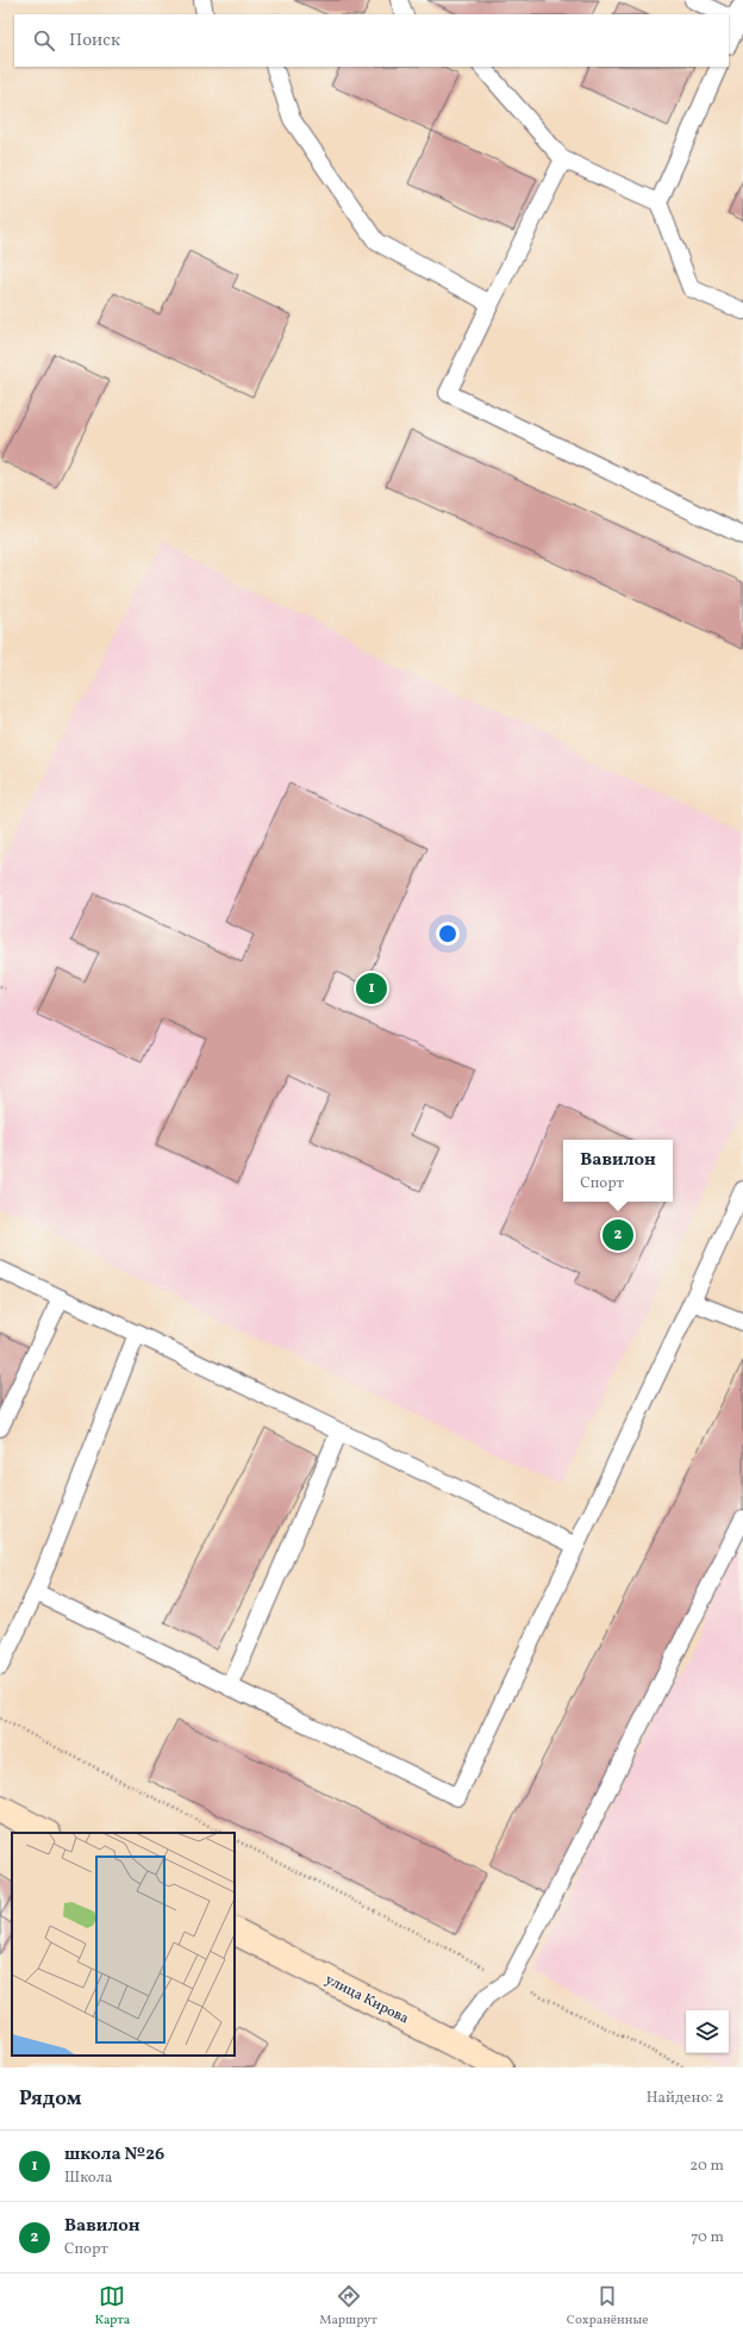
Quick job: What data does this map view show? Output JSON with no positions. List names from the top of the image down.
{
  "streets": {
    "main road": ["улица Кирова"]
  },
  "page": {
    "search": "Поиск",
    "pins": ["1", "2"],
    "popup": ["Вавилон", "Спорт"],
    "heading": ["Рядом", "Найдено: 2"],
    "list": [
      {
        "mark": "1",
        "name": "школа №26",
        "note": "Школа",
        "value": "20 m"
      },
      {
        "mark": "2",
        "name": "Вавилон",
        "note": "Спорт",
        "value": "70 m"
      }
    ],
    "nav": ["Карта", "Маршрут", "Сохранённые"]
  }
}
